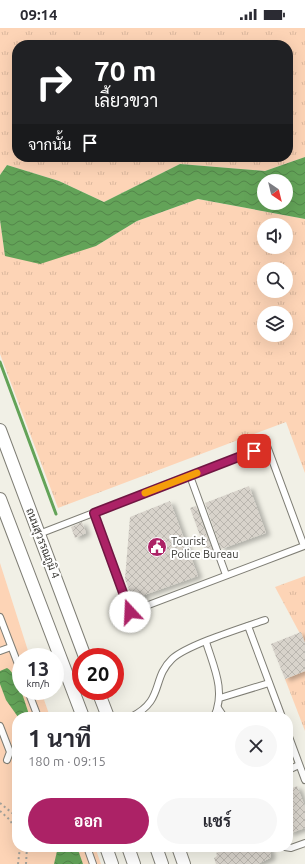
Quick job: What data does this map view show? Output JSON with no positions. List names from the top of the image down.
{
  "streets": {
    "street": ["ถนนสุวรรณภูมิ 4"]
  },
  "places": {
    "public building": ["Tourist Police Bureau"]
  },
  "north": "bottom right",
  "page": {
    "status": "09:14",
    "turn": ["70 m", "เลี้ยวขวา"],
    "then": "จากนั้น",
    "speed": "13 km/h",
    "limit": "20",
    "heading": ["1 นาที", "180 m · 09:15"],
    "buttons": ["ออก", "แชร์"]
  }
}
